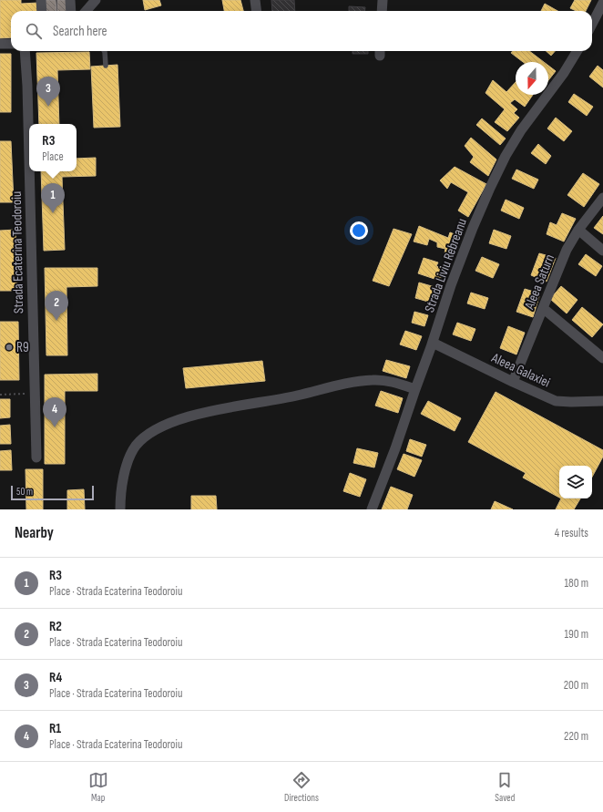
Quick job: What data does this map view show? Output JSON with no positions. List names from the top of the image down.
{
  "streets": {
    "street": [
      "Strada Ecaterina Teodoroiu",
      "Strada Liviu Rebreanu",
      "Aleea Saturn",
      "Aleea Galaxiei"
    ]
  },
  "crossings": [
    ["Strada Liviu Rebreanu", "Aleea Galaxiei"],
    ["Aleea Saturn", "Aleea Galaxiei"]
  ],
  "places": ["R9"],
  "scale_bar": "50 m",
  "north": "bottom",
  "page": {
    "search": "Search here",
    "pins": [
      "3",
      "1",
      "2",
      "4"
    ],
    "popup": ["R3", "Place"],
    "scale": "50 m",
    "heading": ["Nearby", "4 results"],
    "list": [
      {
        "mark": "1",
        "name": "R3",
        "note": "Place · Strada Ecaterina Teodoroiu",
        "value": "180 m"
      },
      {
        "mark": "2",
        "name": "R2",
        "note": "Place · Strada Ecaterina Teodoroiu",
        "value": "190 m"
      },
      {
        "mark": "3",
        "name": "R4",
        "note": "Place · Strada Ecaterina Teodoroiu",
        "value": "200 m"
      },
      {
        "mark": "4",
        "name": "R1",
        "note": "Place · Strada Ecaterina Teodoroiu",
        "value": "220 m"
      }
    ],
    "nav": ["Map", "Directions", "Saved"]
  }
}
